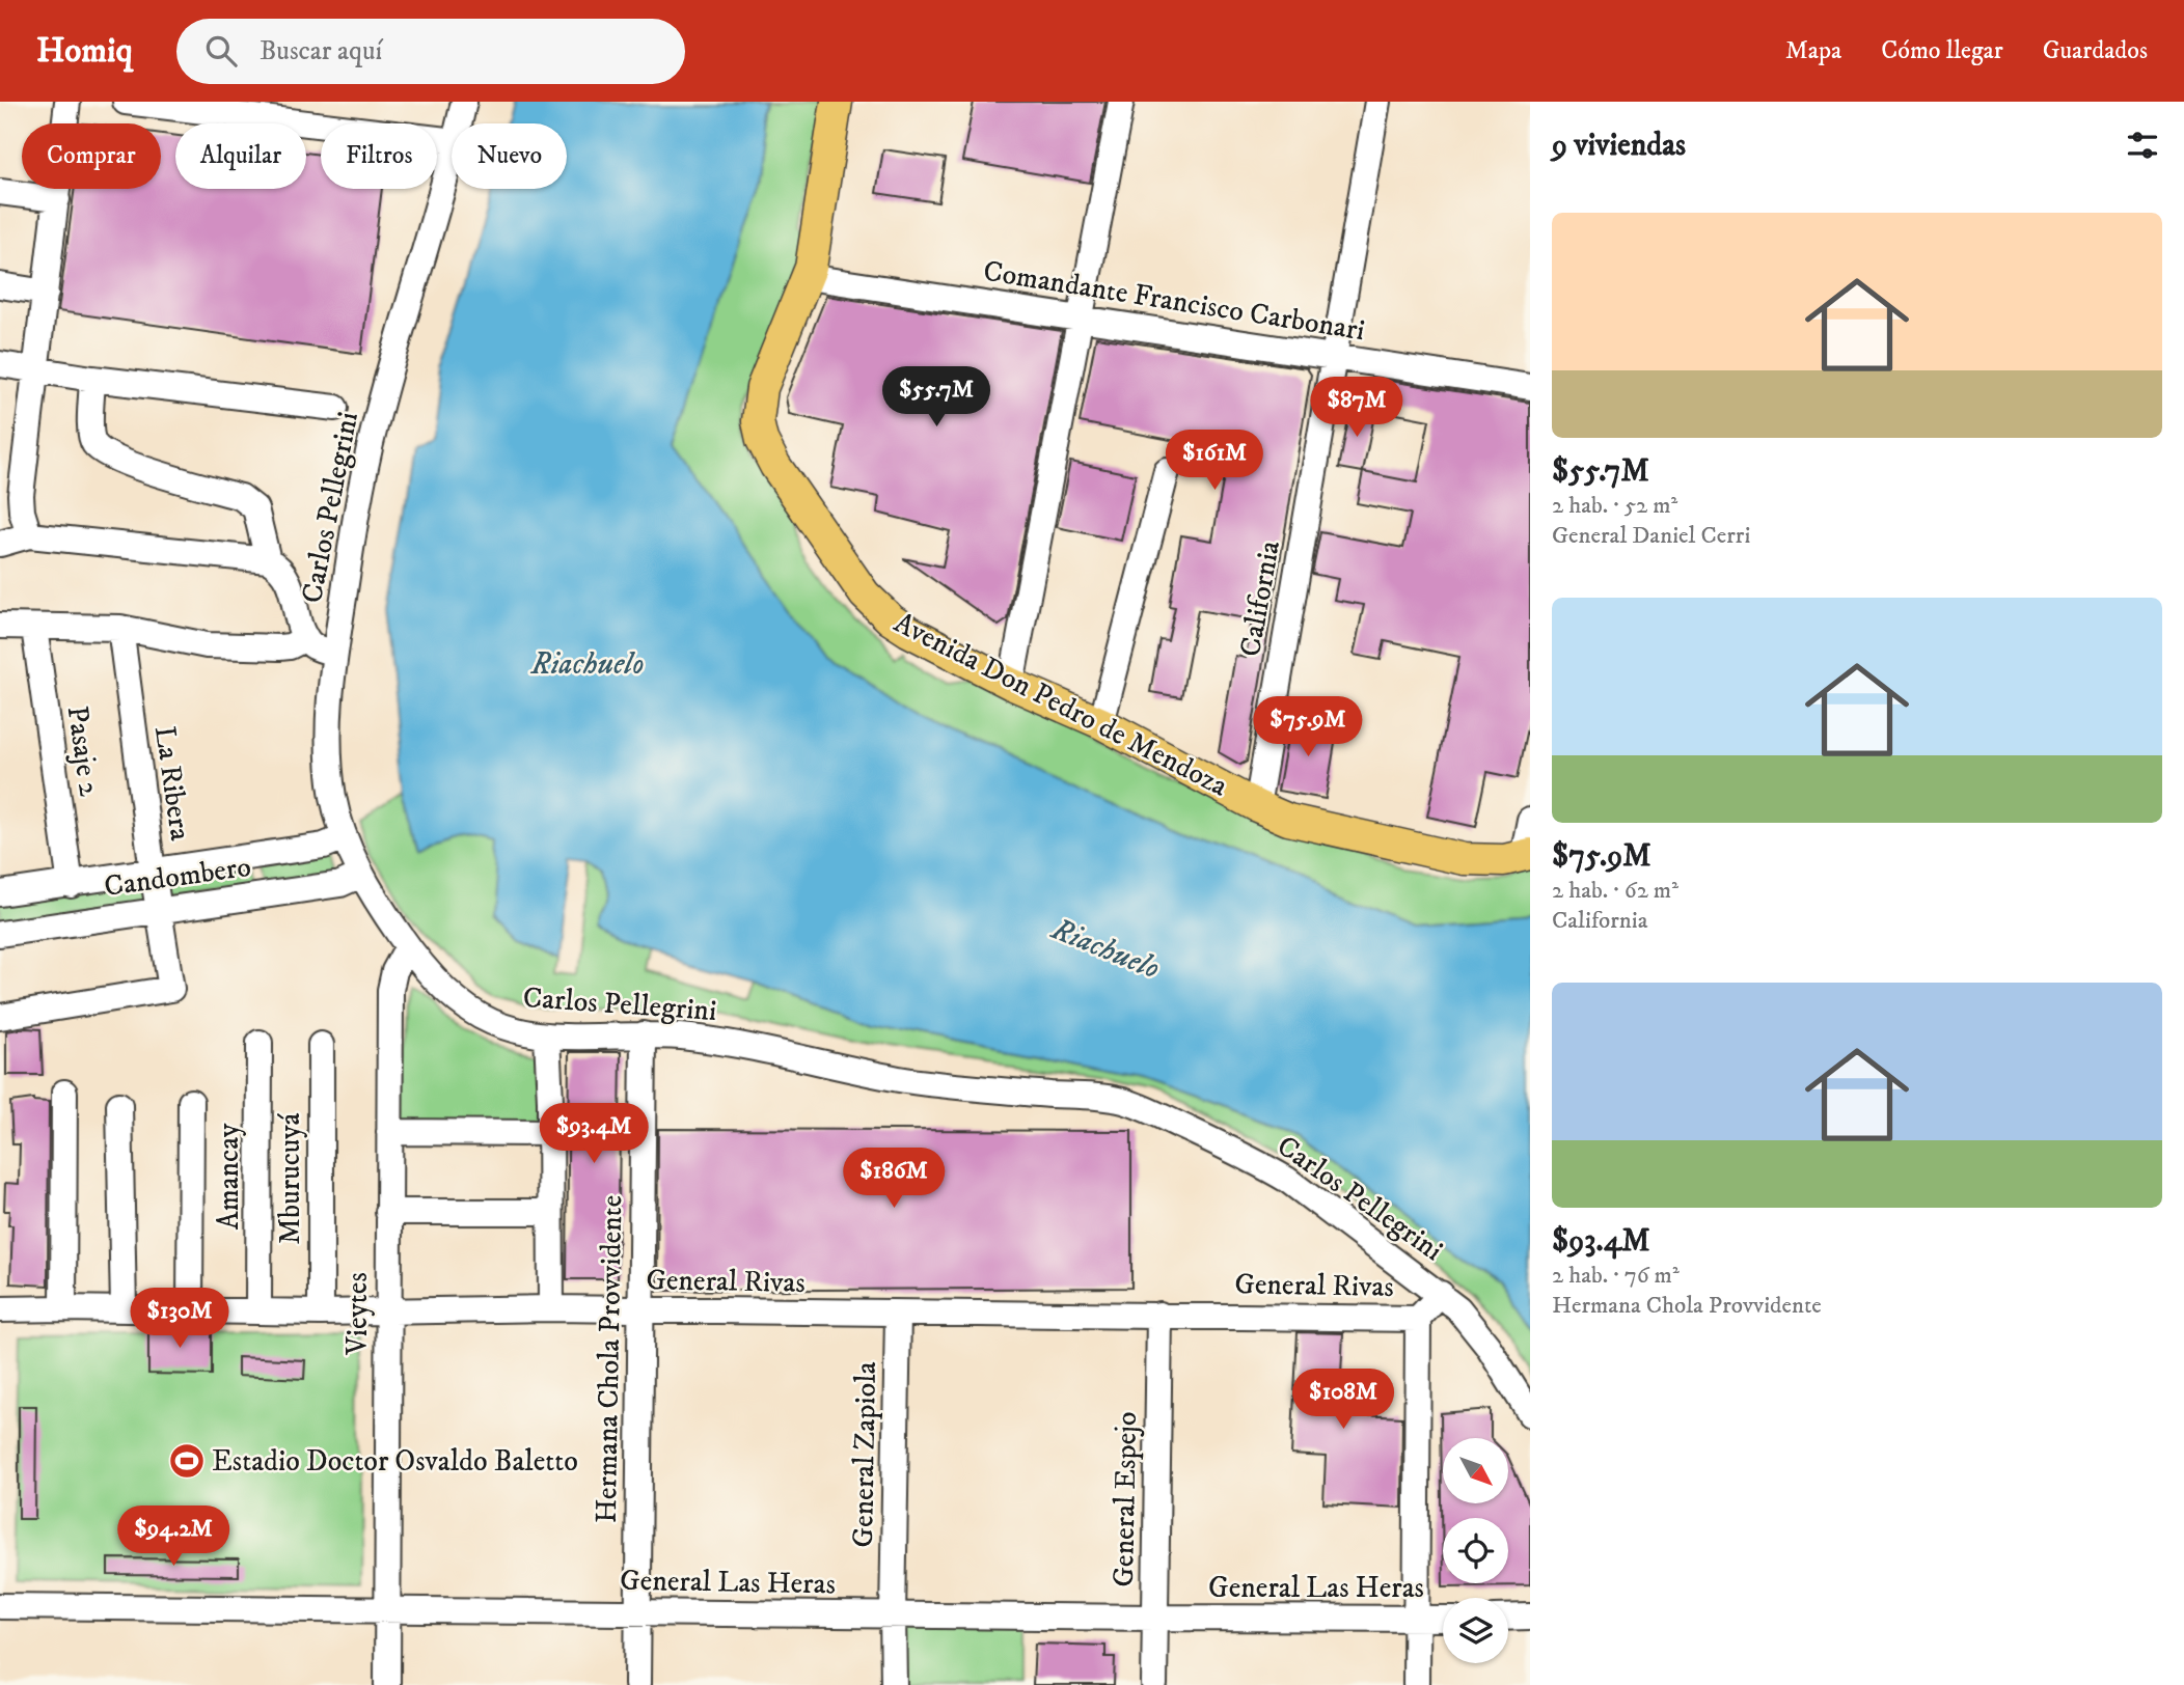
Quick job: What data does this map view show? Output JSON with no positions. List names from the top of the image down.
{
  "streets": {
    "main road": ["Avenida Don Pedro de Mendoza"],
    "street": [
      "Comandante Francisco Carbonari",
      "Carlos Pellegrini",
      "California",
      "Pasaje 2",
      "La Ribera",
      "Candombero",
      "Amancay",
      "Mburucuyá",
      "General Rivas",
      "Vieytes",
      "Hermana Chola Provvidente",
      "General Zapiola",
      "General Espejo",
      "General Las Heras"
    ]
  },
  "crossings": [
    ["Comandante Francisco Carbonari", "California"],
    ["Comandante Francisco Carbonari", "Avenida Don Pedro de Mendoza"],
    ["Carlos Pellegrini", "Candombero"],
    ["Carlos Pellegrini", "General Rivas"],
    ["Carlos Pellegrini", "Vieytes"],
    ["Carlos Pellegrini", "Hermana Chola Provvidente"],
    ["California", "Avenida Don Pedro de Mendoza"],
    ["Pasaje 2", "Candombero"],
    ["La Ribera", "Candombero"],
    ["Amancay", "General Rivas"],
    ["Mburucuyá", "General Rivas"],
    ["General Rivas", "Vieytes"],
    ["General Rivas", "Hermana Chola Provvidente"],
    ["General Rivas", "General Zapiola"],
    ["General Rivas", "General Espejo"],
    ["Vieytes", "General Las Heras"],
    ["Hermana Chola Provvidente", "General Las Heras"],
    ["General Zapiola", "General Las Heras"],
    ["General Espejo", "General Las Heras"]
  ],
  "water": ["Riachuelo"],
  "places": {
    "sports": ["Estadio Doctor Osvaldo Baletto"]
  },
  "north": "bottom right",
  "page": {
    "header": "Homiq",
    "search": "Buscar aquí",
    "nav": ["Mapa", "Cómo llegar", "Guardados"],
    "heading": "9 viviendas",
    "chip": [
      "Comprar",
      "Alquilar",
      "Filtros",
      "Nuevo"
    ],
    "list": [
      {
        "name": "$55.7M",
        "note": "2 hab. · 52 m² · General Daniel Cerri"
      },
      {
        "name": "$75.9M",
        "note": "2 hab. · 62 m² · California"
      },
      {
        "name": "$93.4M",
        "note": "2 hab. · 76 m² · Hermana Chola Provvidente"
      }
    ],
    "price": [
      "$55.7M",
      "$87M",
      "$161M",
      "$75.9M",
      "$93.4M",
      "$186M",
      "$130M",
      "$108M",
      "$94.2M"
    ]
  }
}
